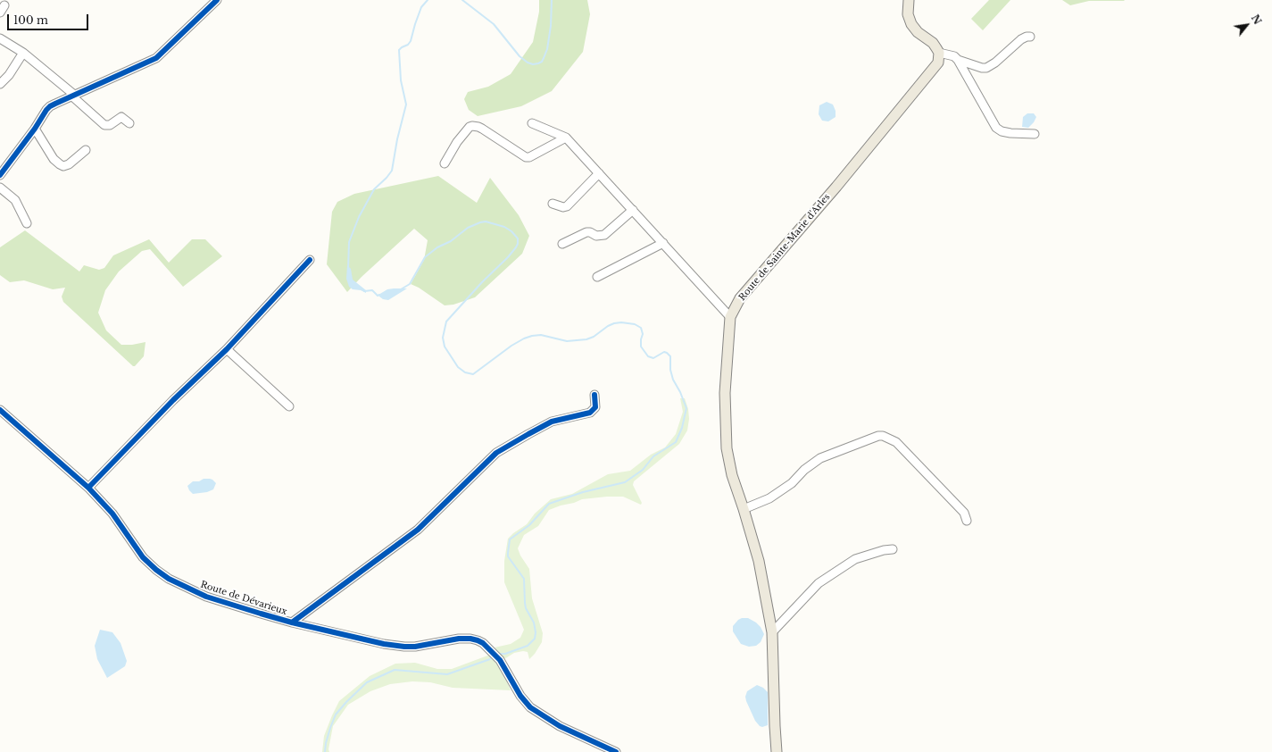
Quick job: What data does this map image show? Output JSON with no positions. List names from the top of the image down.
{
  "streets": {
    "main road": ["Route de Sainte-Marie d'Arles"],
    "street": ["Route de Dévarieux"]
  },
  "scale_bar": "100 m",
  "north": "top right"
}
